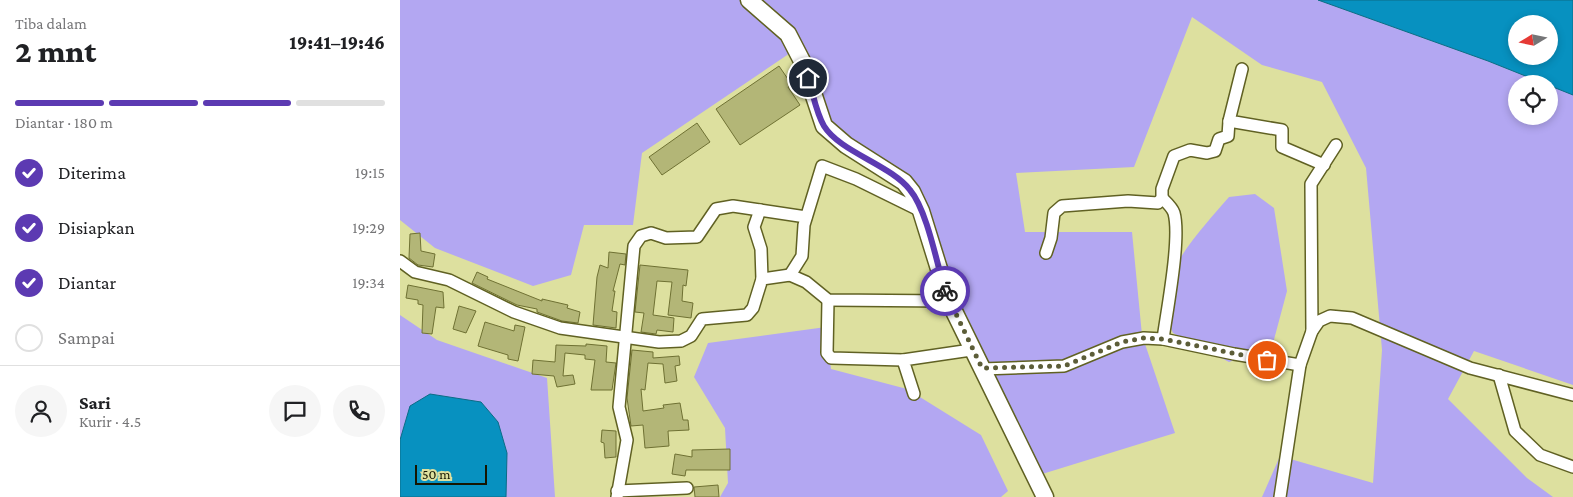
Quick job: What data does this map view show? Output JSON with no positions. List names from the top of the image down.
{
  "scale_bar": "50 m",
  "north": "left",
  "page": {
    "heading": ["2 mnt", "Tiba dalam", "19:41–19:46"],
    "panel": ["Sari", "Kurir · 4.5"],
    "bar": "Diantar · 180 m",
    "list": [
      ["Diterima", "19:15"],
      ["Disiapkan", "19:29"],
      ["Diantar", "19:34"],
      "Sampai"
    ],
    "scale": "50 m"
  }
}
